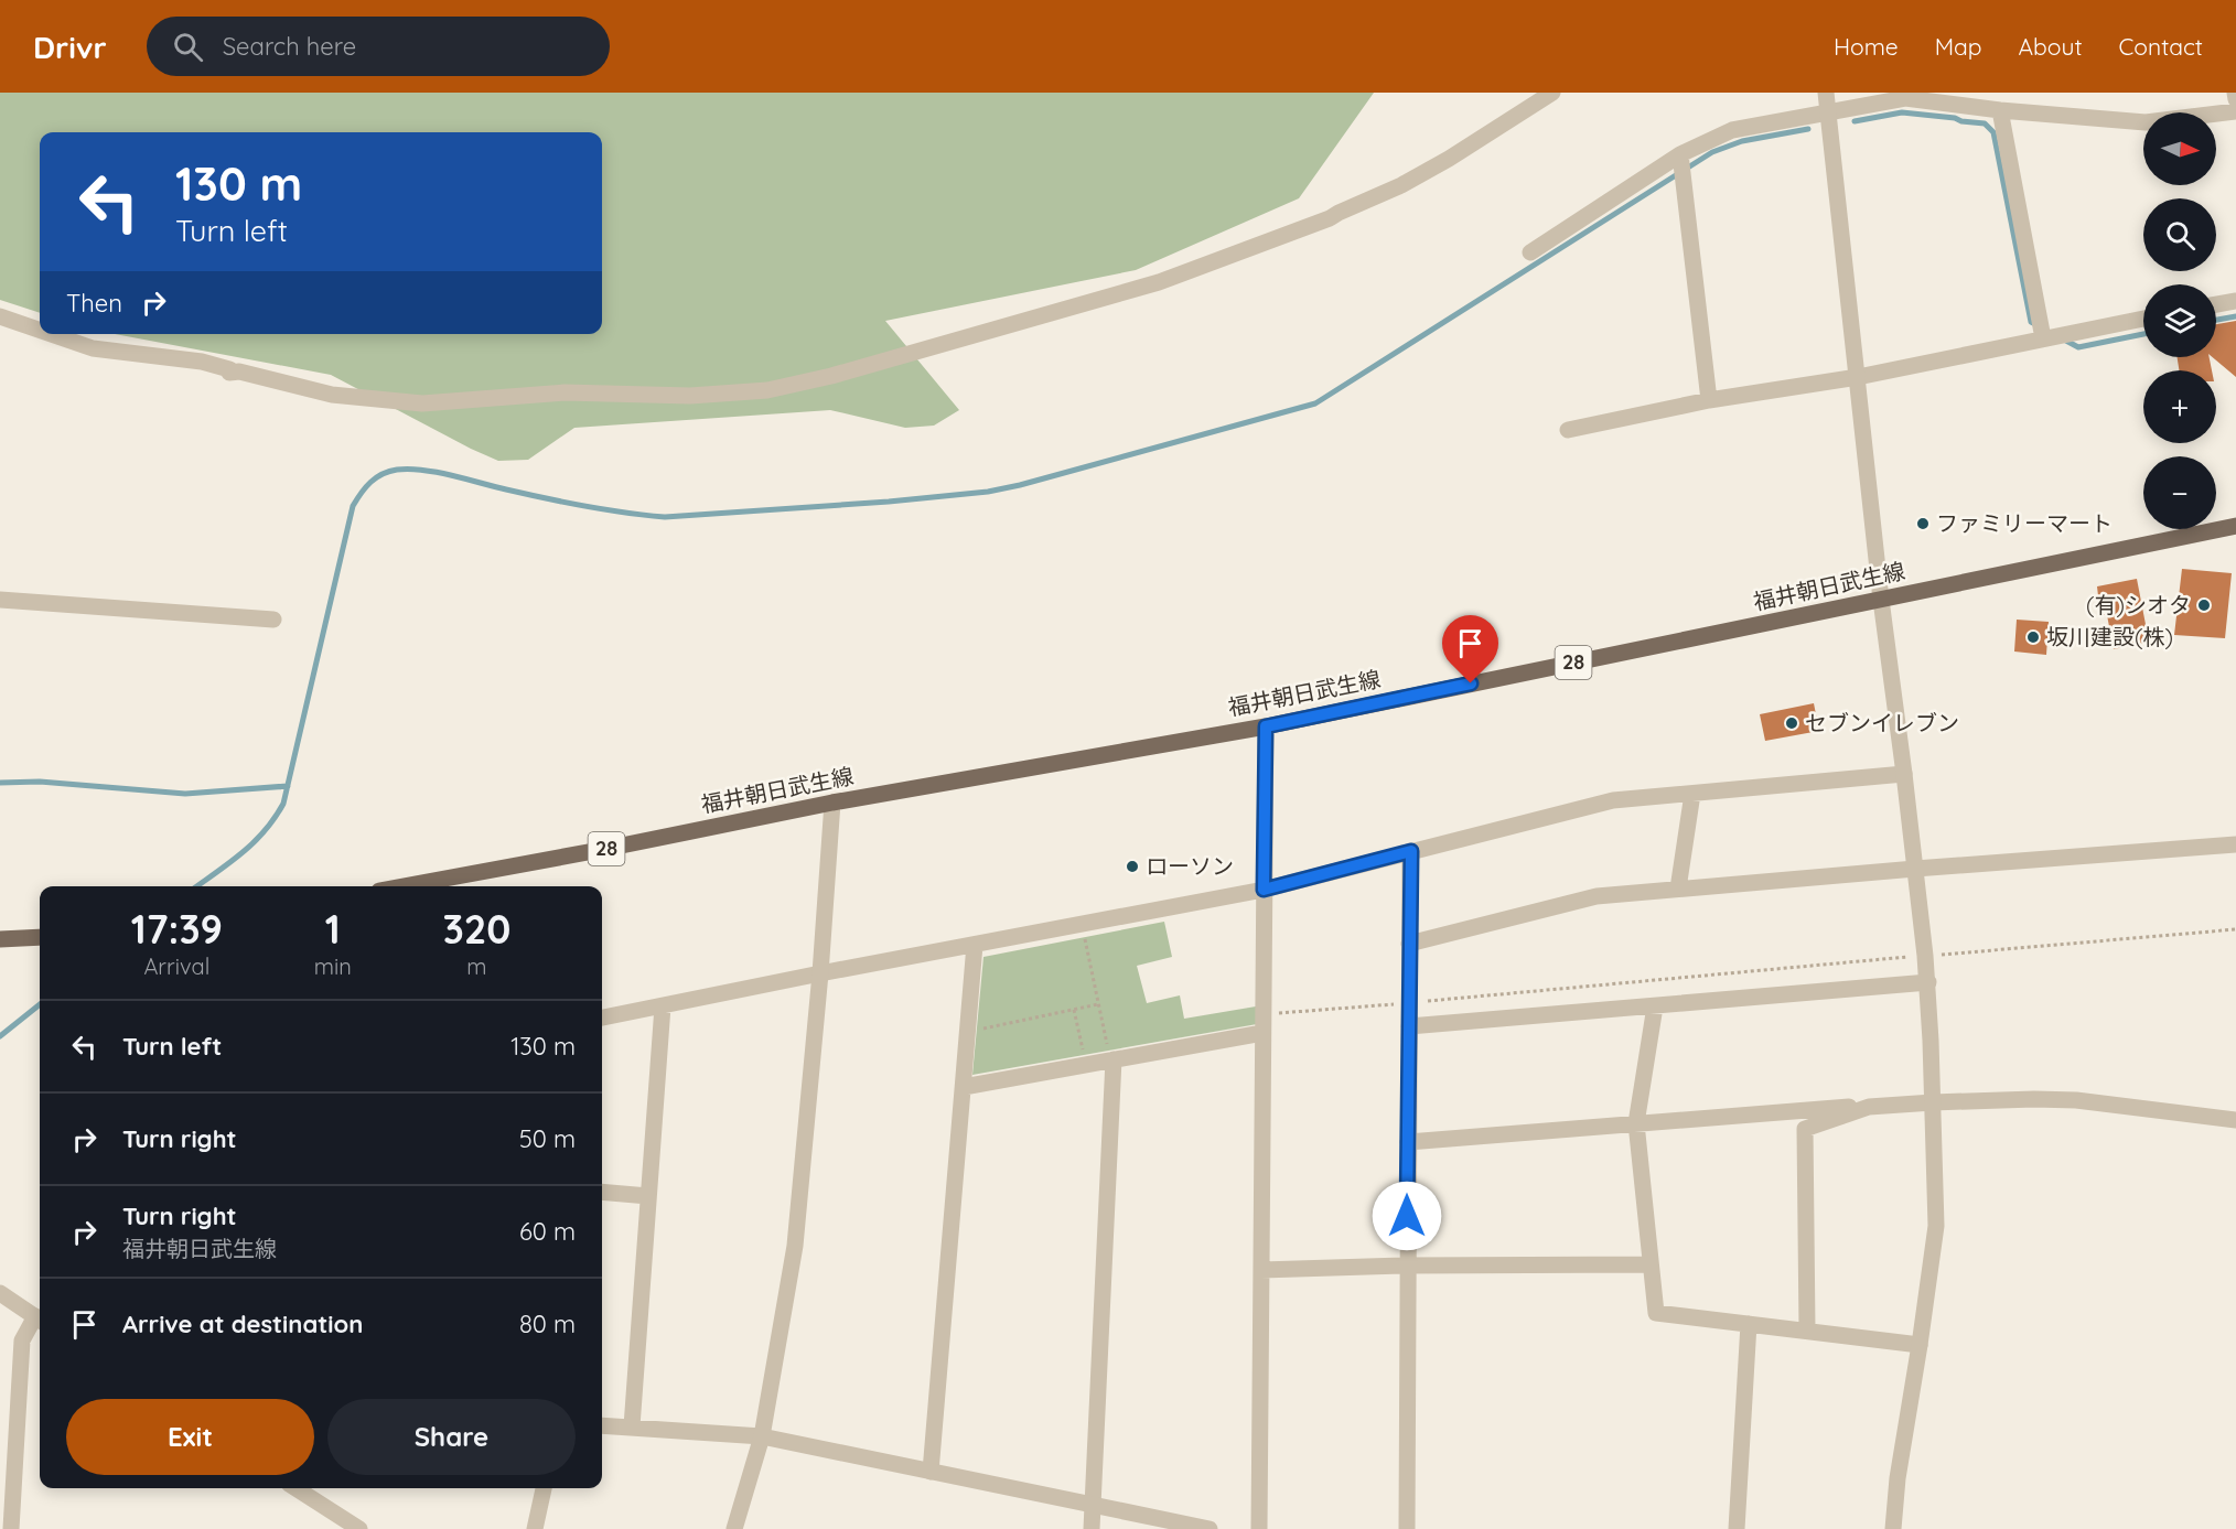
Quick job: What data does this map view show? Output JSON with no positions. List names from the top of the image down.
{
  "streets": {
    "main road": ["福井朝日武生線", "28"]
  },
  "places": [
    "ファミリーマート",
    "(有)シオタ",
    "坂川建設(株)",
    "セブンイレブン",
    "ローソン"
  ],
  "north": "right",
  "page": {
    "header": "Drivr",
    "search": "Search here",
    "nav": [
      "Home",
      "Map",
      "About",
      "Contact"
    ],
    "map_buttons": ["+", "−"],
    "turn": ["130 m", "Turn left"],
    "then": "Then",
    "eta": [
      "17:39",
      "Arrival",
      "1",
      "min",
      "320",
      "m"
    ],
    "list": [
      {
        "name": "Turn left",
        "value": "130 m"
      },
      {
        "name": "Turn right",
        "value": "50 m"
      },
      {
        "name": "Turn right",
        "note": "福井朝日武生線",
        "value": "60 m"
      },
      {
        "name": "Arrive at destination",
        "value": "80 m"
      }
    ],
    "buttons": ["Exit", "Share"]
  }
}
